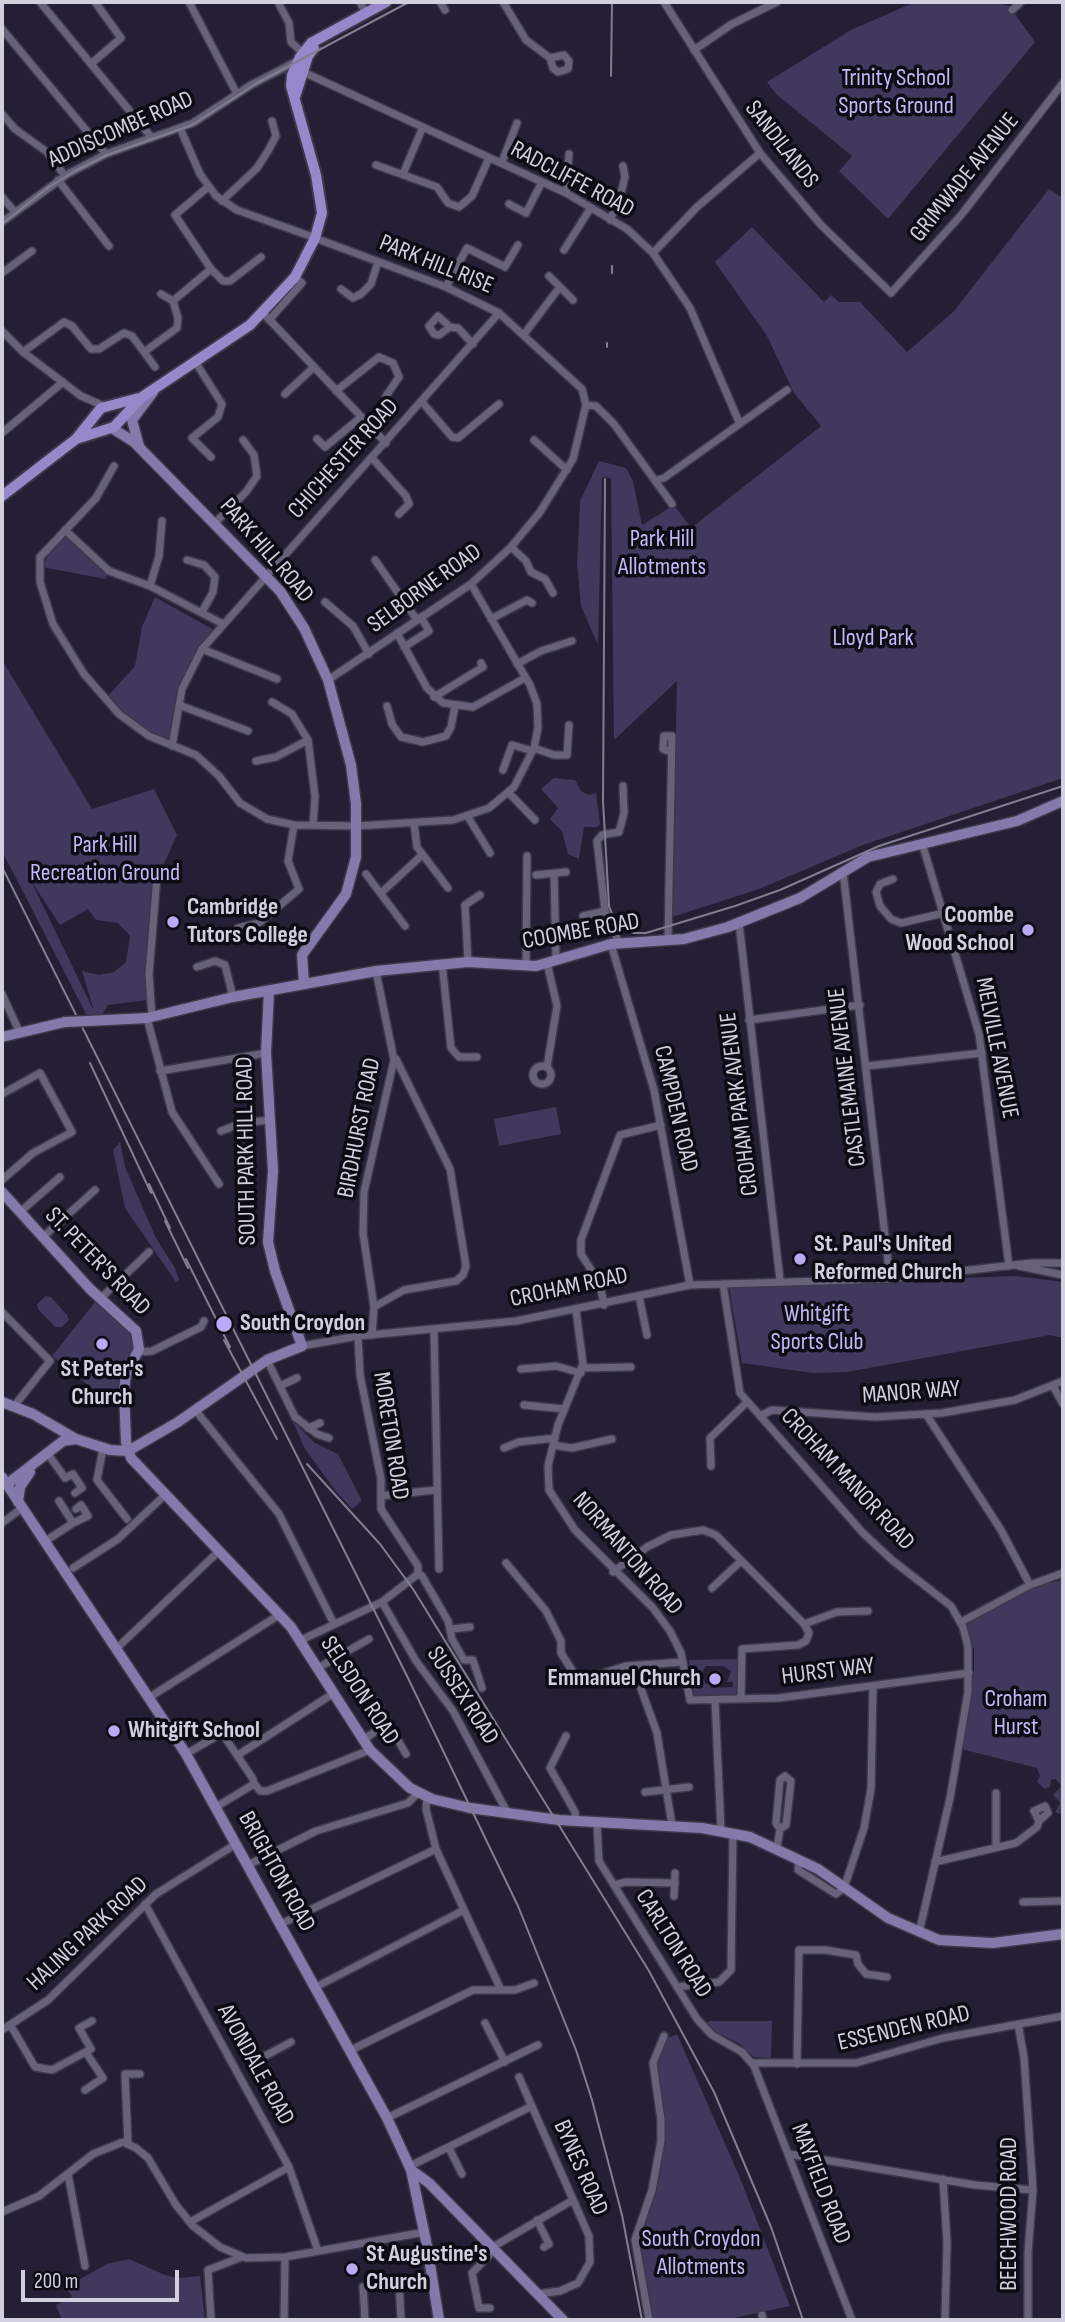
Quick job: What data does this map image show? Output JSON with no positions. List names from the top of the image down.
{
  "streets": {
    "highway": ["ADDISCOMBE ROAD"],
    "main road": [
      "PARK HILL ROAD",
      "COOMBE ROAD",
      "SOUTH PARK HILL ROAD",
      "ST. PETER'S ROAD",
      "CROHAM ROAD",
      "SELSDON ROAD",
      "BRIGHTON ROAD"
    ],
    "street": [
      "SANDILANDS",
      "GRIMWADE AVENUE",
      "RADCLIFFE ROAD",
      "PARK HILL RISE",
      "CHICHESTER ROAD",
      "SELBORNE ROAD",
      "MELVILLE AVENUE",
      "CASTLEMAINE AVENUE",
      "CROHAM PARK AVENUE",
      "CAMPDEN ROAD",
      "BIRDHURST ROAD",
      "MANOR WAY",
      "MORETON ROAD",
      "CROHAM MANOR ROAD",
      "NORMANTON ROAD",
      "HURST WAY",
      "SUSSEX ROAD",
      "HALING PARK ROAD",
      "CARLTON ROAD",
      "ESSENDEN ROAD",
      "AVONDALE ROAD",
      "BYNES ROAD",
      "MAYFIELD ROAD",
      "BEECHWOOD ROAD"
    ]
  },
  "crossings": [
    ["ADDISCOMBE ROAD", "RADCLIFFE ROAD"],
    ["ADDISCOMBE ROAD", "PARK HILL RISE"],
    ["SANDILANDS", "GRIMWADE AVENUE"],
    ["PARK HILL RISE", "CHICHESTER ROAD"],
    ["PARK HILL RISE", "SELBORNE ROAD"],
    ["CHICHESTER ROAD", "PARK HILL ROAD"],
    ["PARK HILL ROAD", "SELBORNE ROAD"],
    ["PARK HILL ROAD", "COOMBE ROAD"],
    ["COOMBE ROAD", "MELVILLE AVENUE"],
    ["COOMBE ROAD", "CASTLEMAINE AVENUE"],
    ["COOMBE ROAD", "CROHAM PARK AVENUE"],
    ["COOMBE ROAD", "CAMPDEN ROAD"],
    ["COOMBE ROAD", "BIRDHURST ROAD"],
    ["COOMBE ROAD", "SOUTH PARK HILL ROAD"],
    ["MELVILLE AVENUE", "CROHAM ROAD"],
    ["CASTLEMAINE AVENUE", "CROHAM ROAD"],
    ["CROHAM PARK AVENUE", "CROHAM ROAD"],
    ["CAMPDEN ROAD", "CROHAM ROAD"],
    ["BIRDHURST ROAD", "CROHAM ROAD"],
    ["SOUTH PARK HILL ROAD", "CROHAM ROAD"],
    ["ST. PETER'S ROAD", "CROHAM ROAD"],
    ["ST. PETER'S ROAD", "SELSDON ROAD"],
    ["CROHAM ROAD", "MORETON ROAD"],
    ["CROHAM ROAD", "CROHAM MANOR ROAD"],
    ["CROHAM ROAD", "NORMANTON ROAD"],
    ["CROHAM ROAD", "SELSDON ROAD"],
    ["MANOR WAY", "CROHAM MANOR ROAD"],
    ["CROHAM MANOR ROAD", "HURST WAY"],
    ["CROHAM MANOR ROAD", "SELSDON ROAD"],
    ["NORMANTON ROAD", "HURST WAY"],
    ["SELSDON ROAD", "SUSSEX ROAD"],
    ["SELSDON ROAD", "CARLTON ROAD"],
    ["BRIGHTON ROAD", "HALING PARK ROAD"],
    ["BRIGHTON ROAD", "BYNES ROAD"],
    ["HALING PARK ROAD", "AVONDALE ROAD"],
    ["CARLTON ROAD", "ESSENDEN ROAD"],
    ["CARLTON ROAD", "MAYFIELD ROAD"],
    ["ESSENDEN ROAD", "MAYFIELD ROAD"],
    ["ESSENDEN ROAD", "BEECHWOOD ROAD"]
  ],
  "parks": [
    "Trinity School Sports Ground",
    "Park Hill Allotments",
    "Lloyd Park",
    "Park Hill Recreation Ground",
    "Whitgift Sports Club",
    "Croham Hurst",
    "South Croydon Allotments"
  ],
  "places": [
    "Cambridge Tutors College",
    "Coombe Wood School",
    "St. Paul's United Reformed Church",
    "South Croydon",
    "St Peter's Church",
    "Emmanuel Church",
    "Whitgift School",
    "St Augustine's Church"
  ],
  "scale_bar": "200 m"
}
